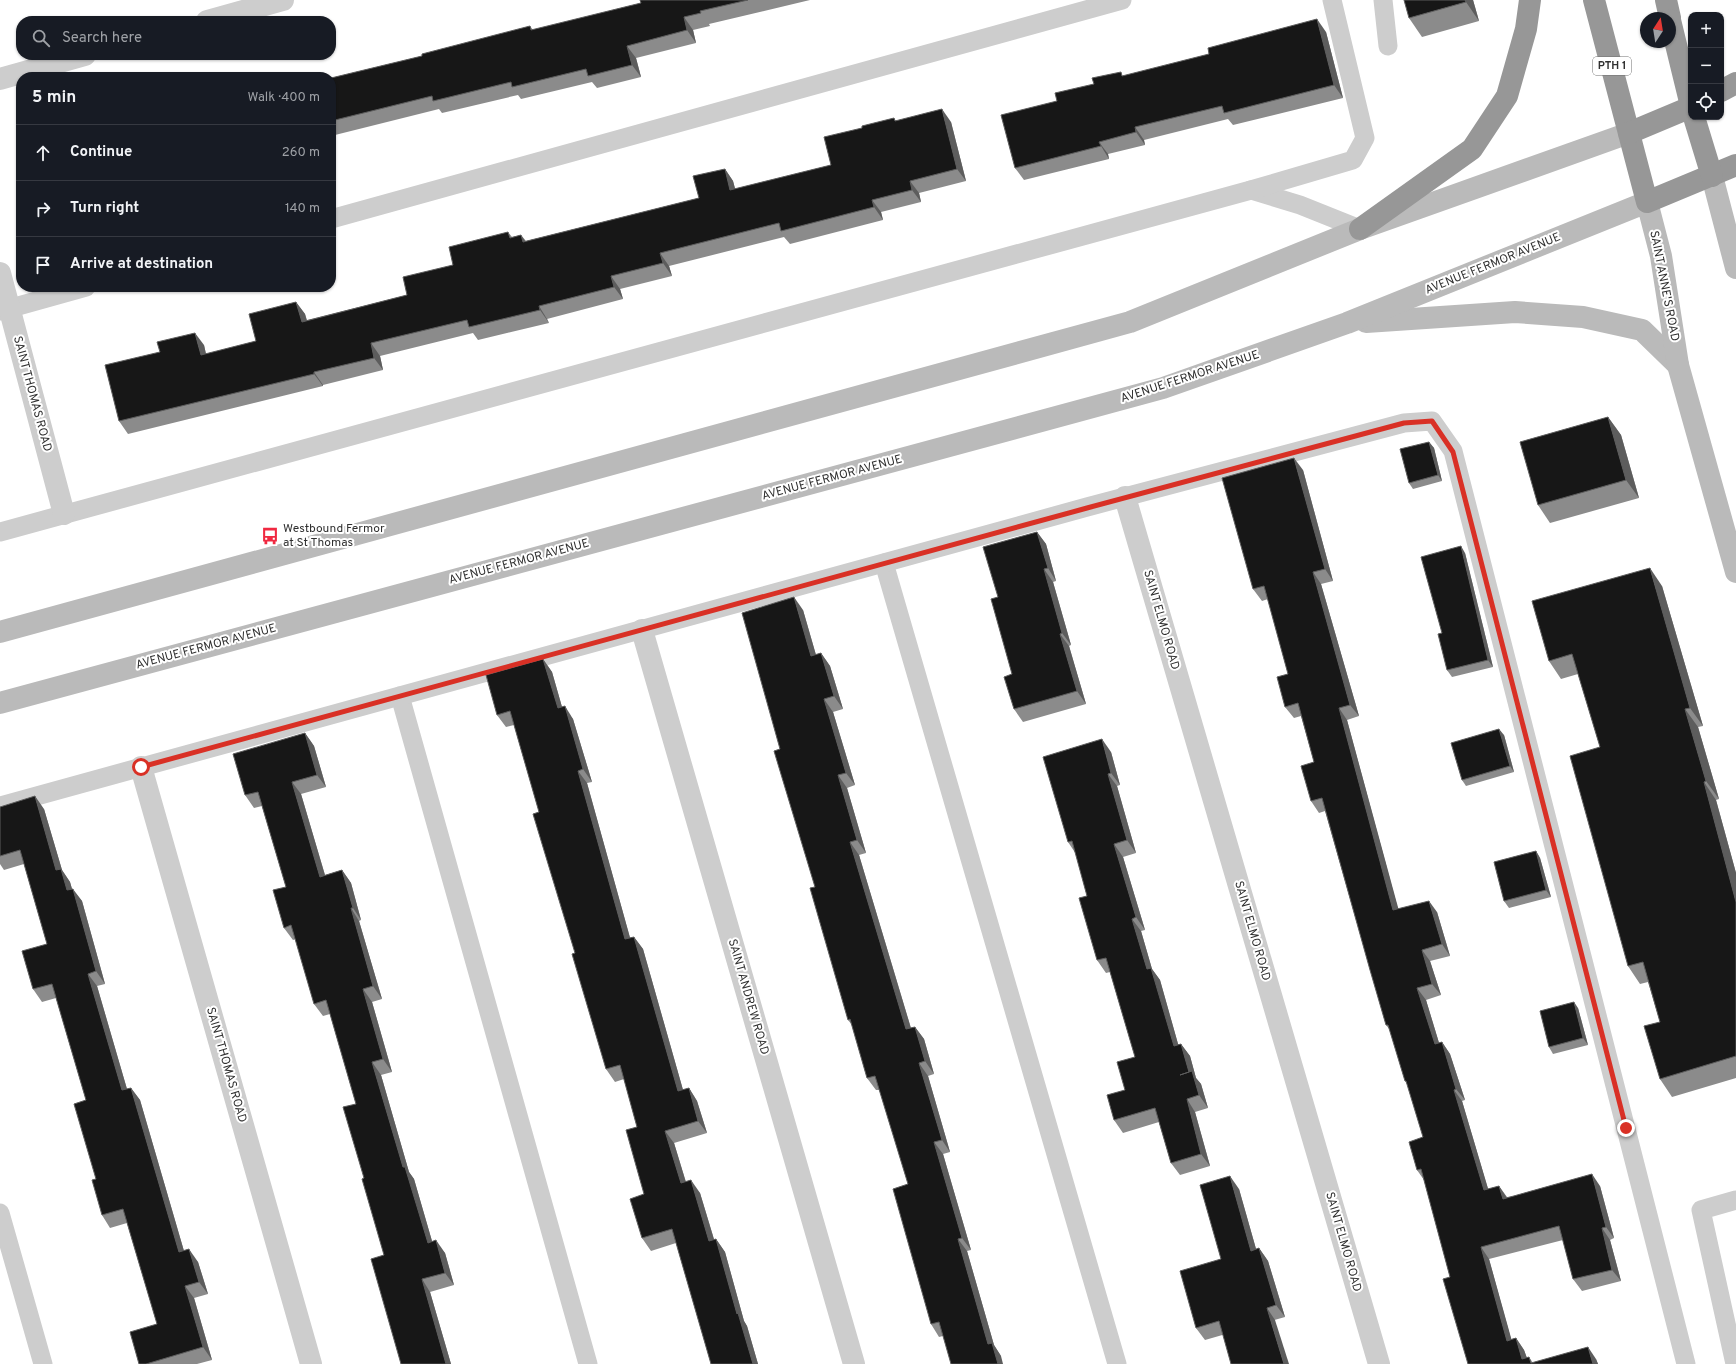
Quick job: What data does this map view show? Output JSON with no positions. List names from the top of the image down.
{
  "streets": {
    "highway": ["PTH 1", "SAINT ANNE'S ROAD"],
    "main road": ["AVENUE FERMOR AVENUE"],
    "street": ["SAINT THOMAS ROAD", "SAINT ELMO ROAD", "SAINT ANDREW ROAD"]
  },
  "crossings": [
    ["AVENUE FERMOR AVENUE", "SAINT ANNE'S ROAD"]
  ],
  "places": {
    "bus stop": ["Westbound Fermor at St Thomas"]
  },
  "north": "top",
  "page": {
    "map_buttons": ["+", "−"],
    "search": "Search here",
    "heading": ["5 min", "Walk · 400 m"],
    "list": [
      ["Continue", "260 m"],
      ["Turn right", "140 m"],
      "Arrive at destination"
    ]
  }
}
